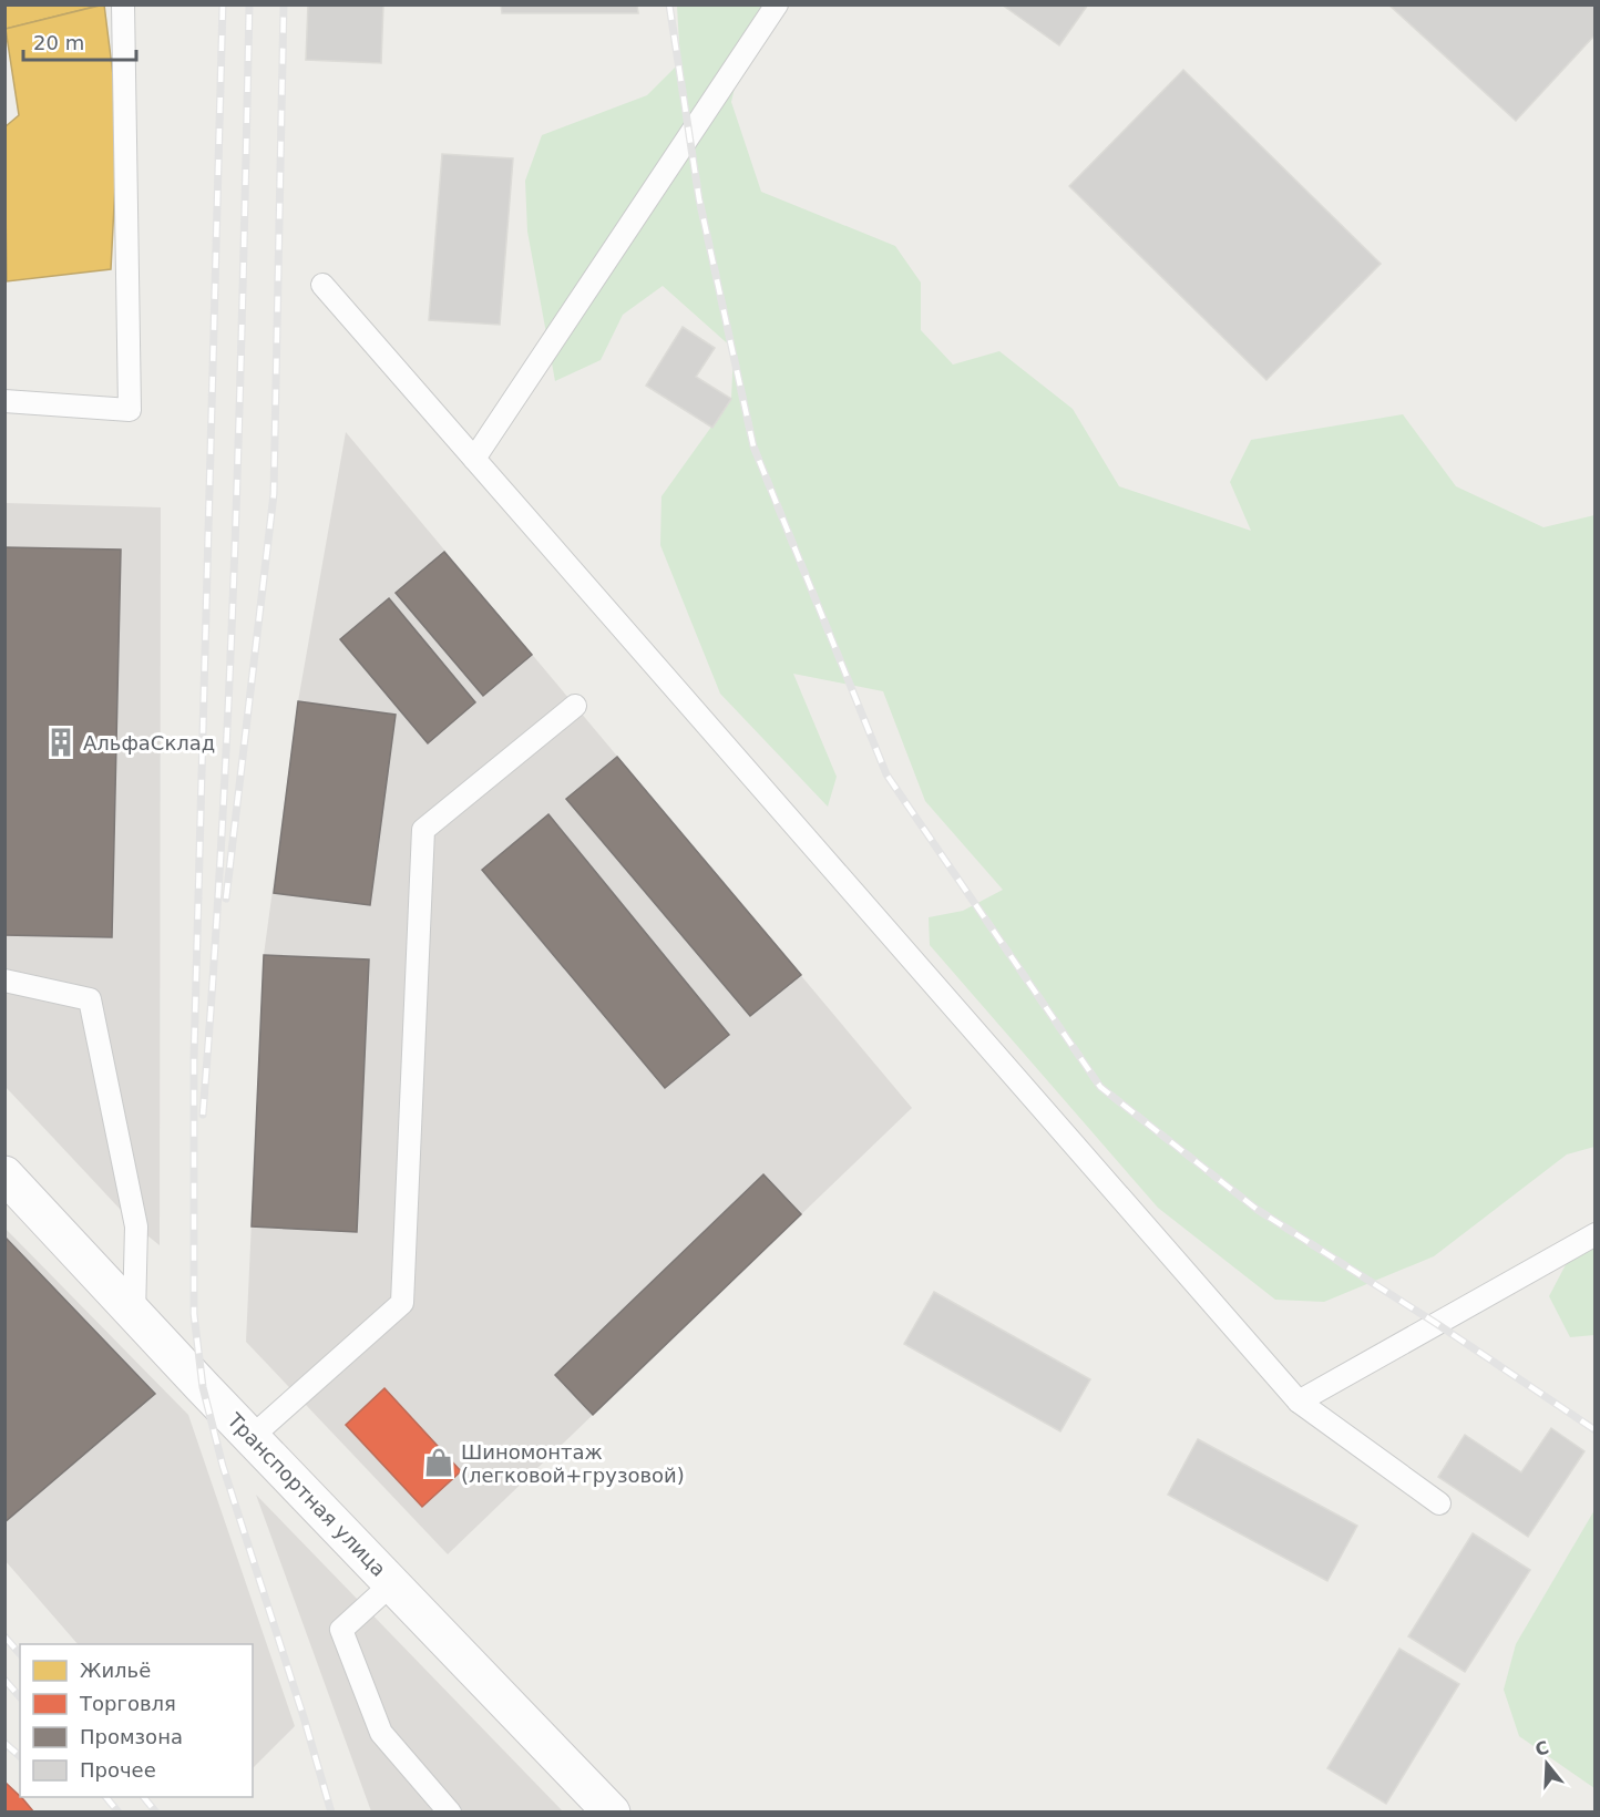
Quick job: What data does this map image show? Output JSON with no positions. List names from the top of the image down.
{
  "streets": {
    "street": ["Транспортная улица"]
  },
  "places": {
    "building": ["АльфаСклад"],
    "shop": ["Шиномонтаж (легковой+грузовой)"]
  },
  "legend": [
    "Жильё",
    "Торговля",
    "Промзона",
    "Прочее"
  ],
  "scale_bar": "20 m",
  "north": "top"
}
